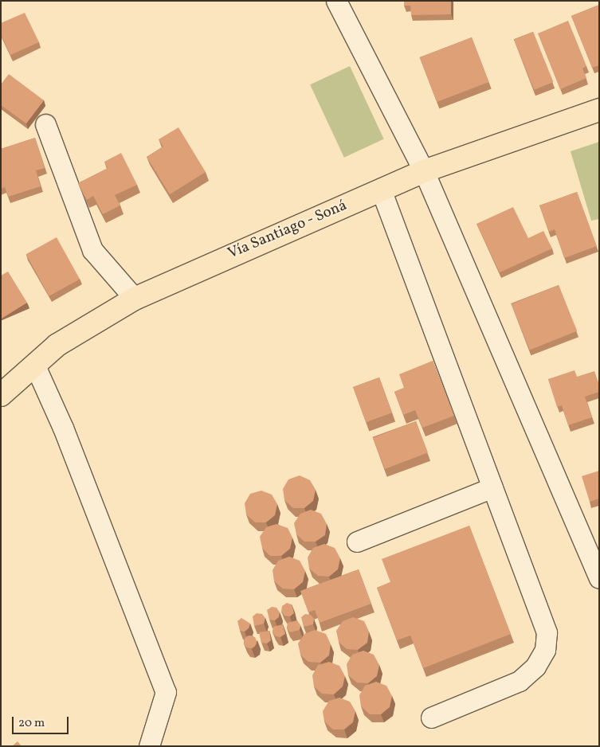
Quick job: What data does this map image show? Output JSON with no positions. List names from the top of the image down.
{
  "streets": {
    "main road": ["Vía Santiago - Soná"]
  },
  "scale_bar": "20 m"
}
